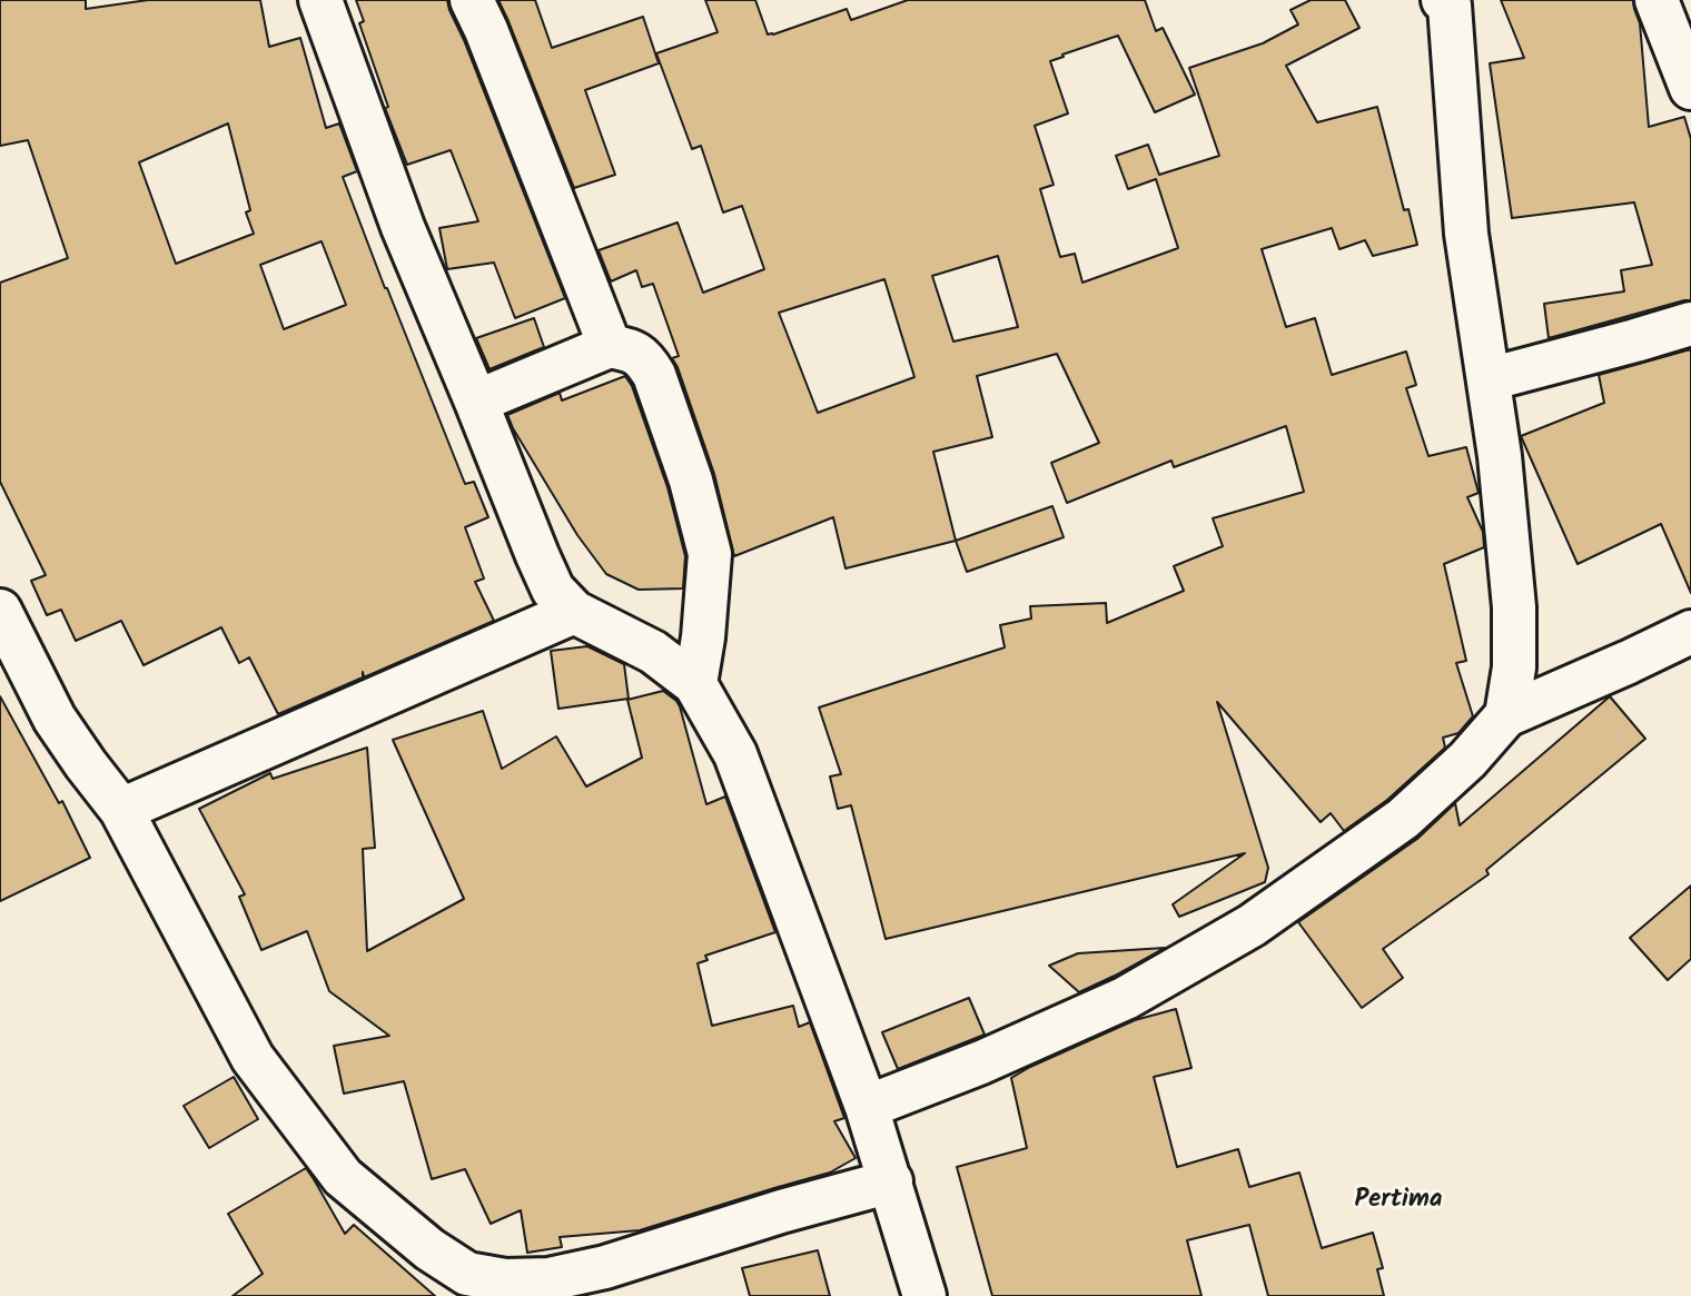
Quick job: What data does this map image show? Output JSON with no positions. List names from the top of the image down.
{
  "districts": ["Pertima"]
}
